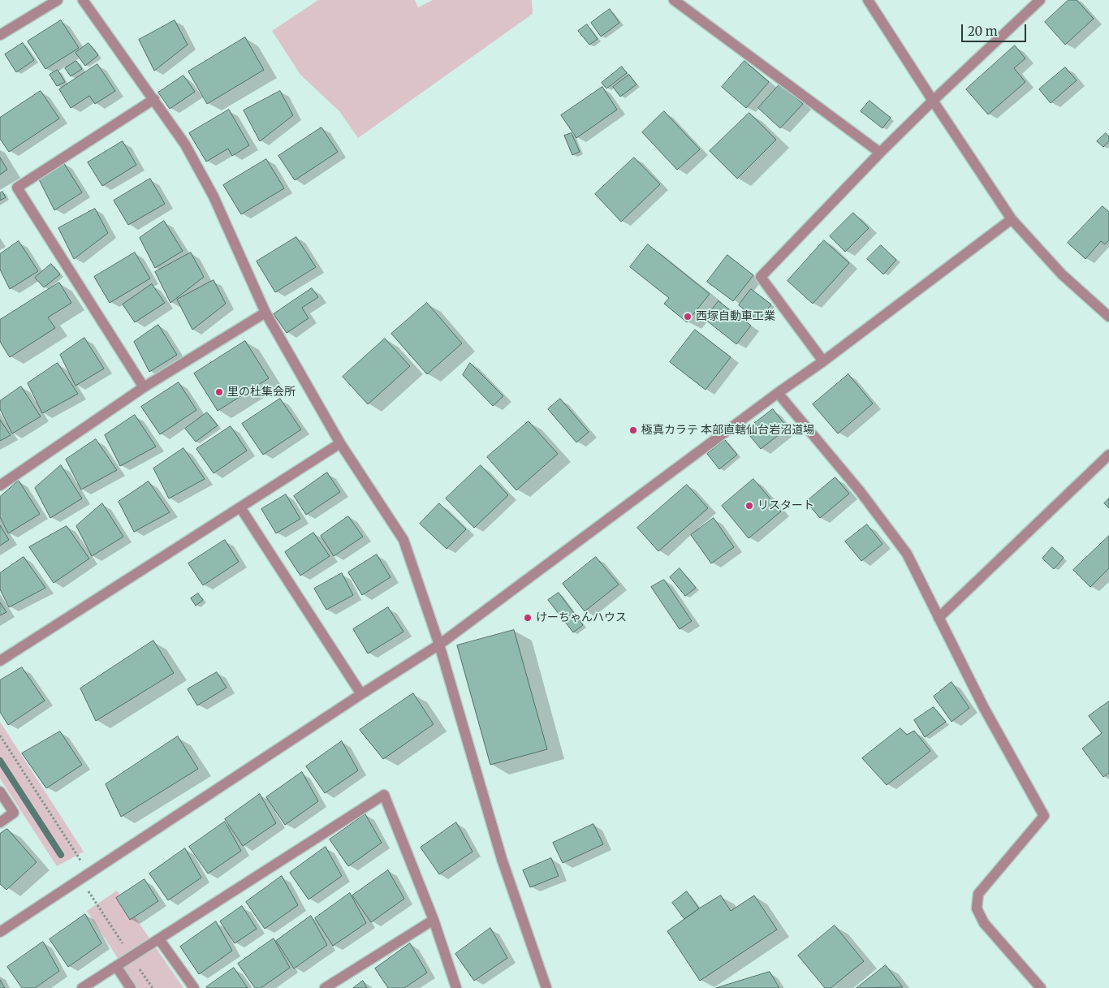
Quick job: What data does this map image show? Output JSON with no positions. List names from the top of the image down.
{
  "places": [
    "西塚自動車工業",
    "里の杜集会所",
    "極真カラテ 本部直轄仙台岩沼道場",
    "リスタート",
    "けーちゃんハウス"
  ],
  "scale_bar": "20 m"
}
